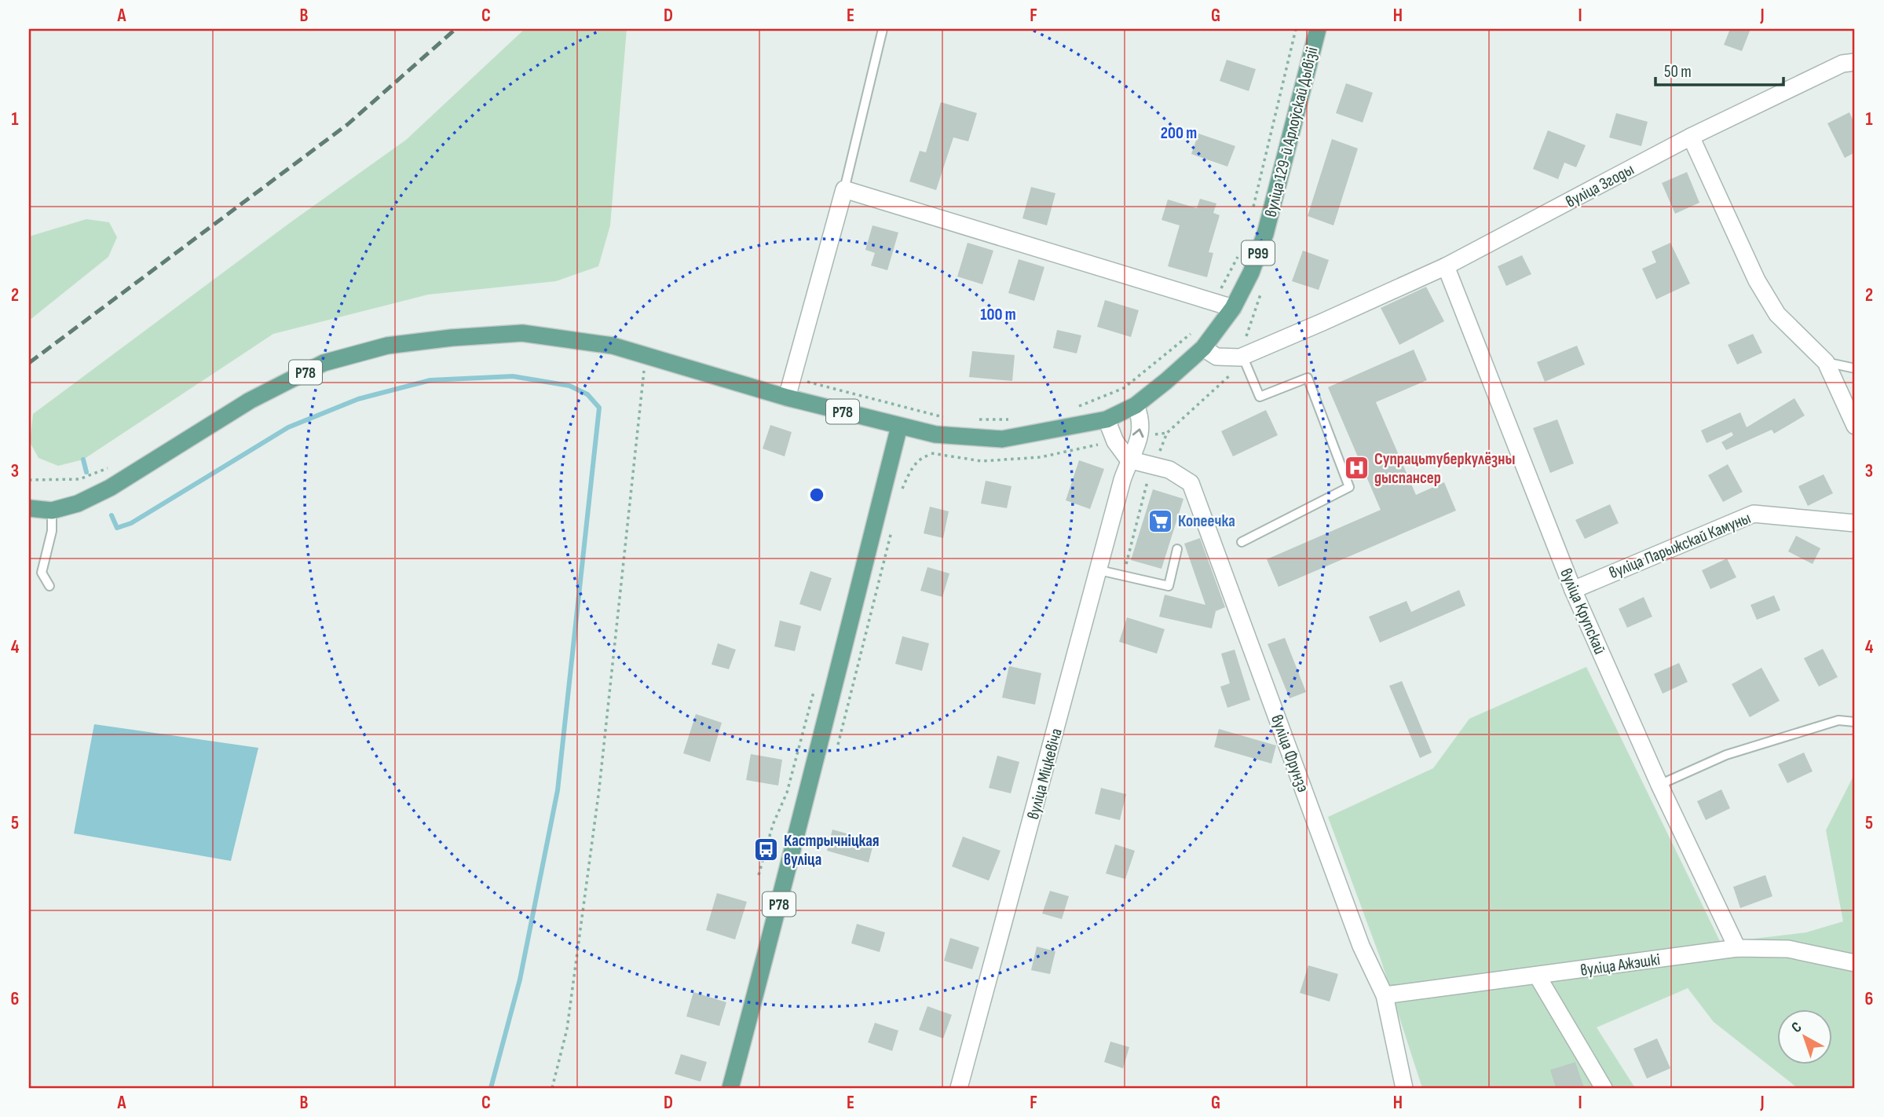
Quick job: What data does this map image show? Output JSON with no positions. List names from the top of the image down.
{
  "streets": {
    "main road": ["вуліца 129-й Арлоўскай Дывізіі", "Р99", "Р78"],
    "street": [
      "вуліца Згоды",
      "вуліца Парыжскай Камуны",
      "вуліца Крупскай",
      "вуліца Фрунзэ",
      "вуліца Міцкевіча",
      "вуліца Ажэшкі"
    ]
  },
  "crossings": [
    ["вуліца 129-й Арлоўскай Дывізіі", "вуліца Згоды"],
    ["вуліца 129-й Арлоўскай Дывізіі", "Р78"],
    ["вуліца 129-й Арлоўскай Дывізіі", "вуліца Міцкевіча"],
    ["вуліца Згоды", "вуліца Крупскай"],
    ["вуліца Парыжскай Камуны", "вуліца Крупскай"],
    ["вуліца Крупскай", "вуліца Ажэшкі"],
    ["вуліца Фрунзэ", "вуліца Міцкевіча"],
    ["вуліца Фрунзэ", "вуліца Ажэшкі"]
  ],
  "places": {
    "hospital": ["Супрацьтуберкулёзны дыспансер"],
    "supermarket": ["Копеечка"],
    "bus stop": ["Кастрычніцкая вуліца"]
  },
  "scale_bar": "50 m",
  "north": "top left",
  "grid": {
    "columns": [
      "A",
      "B",
      "C",
      "D",
      "E",
      "F",
      "G",
      "H",
      "I",
      "J"
    ],
    "rows": [
      "1",
      "2",
      "3",
      "4",
      "5",
      "6"
    ]
  },
  "rings": ["200 m", "100 m"]
}
